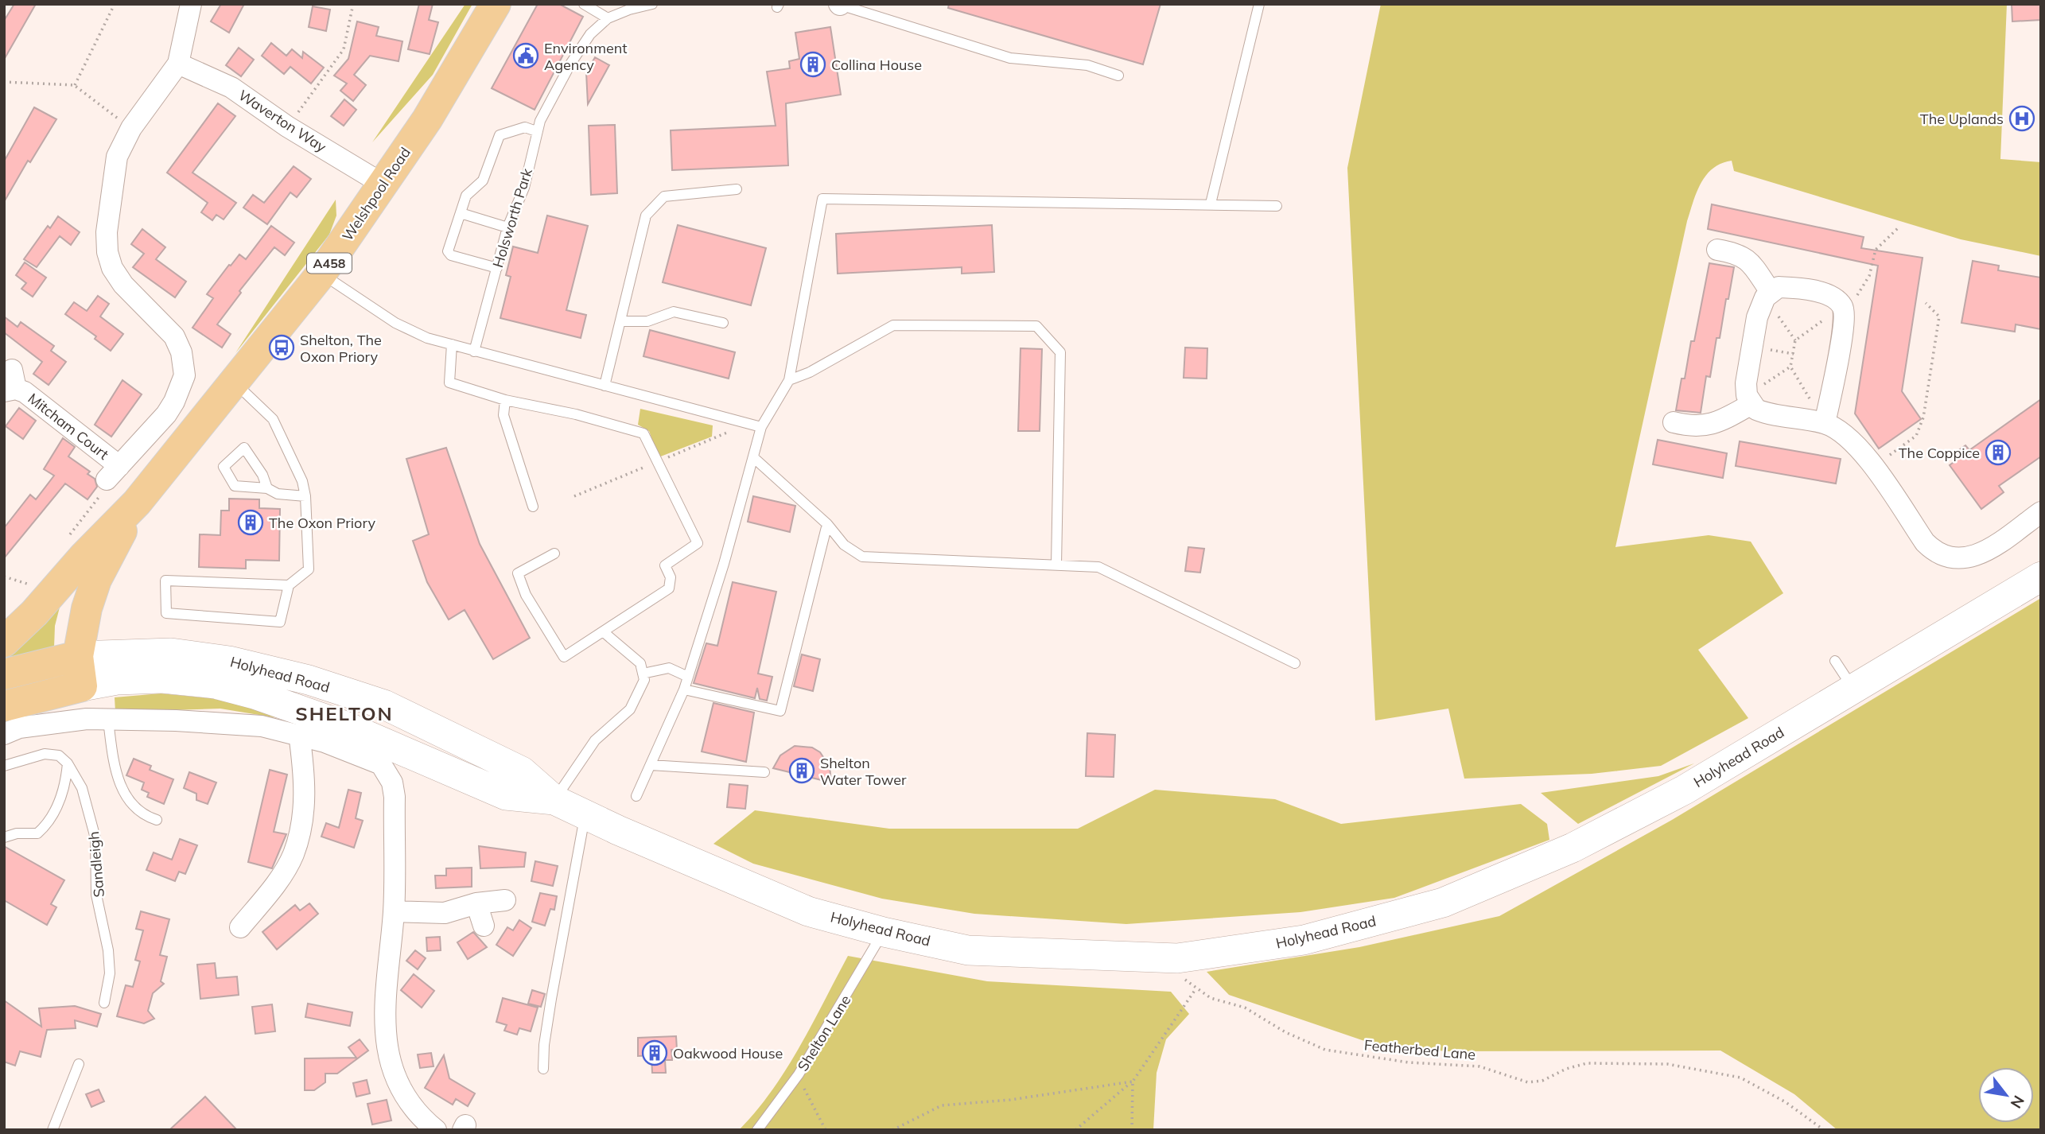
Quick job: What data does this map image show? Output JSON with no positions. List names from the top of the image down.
{
  "streets": {
    "main road": ["Welshpool Road", "A458", "Holyhead Road"],
    "street": ["Waverton Way", "Mitcham Court"],
    "lane": ["Holsworth Park", "Sandleigh", "Shelton Lane"],
    "path": ["Featherbed Lane"]
  },
  "crossings": [
    ["Waverton Way", "Welshpool Road"],
    ["Welshpool Road", "Holyhead Road"],
    ["Holyhead Road", "Shelton Lane"]
  ],
  "districts": ["SHELTON"],
  "places": {
    "public building": ["Environment Agency"],
    "building": [
      "Collina House",
      "The Coppice",
      "The Oxon Priory",
      "Shelton Water Tower",
      "Oakwood House"
    ],
    "hospital": ["The Uplands"],
    "bus stop": ["Shelton, The Oxon Priory"]
  },
  "north": "bottom right"
}
